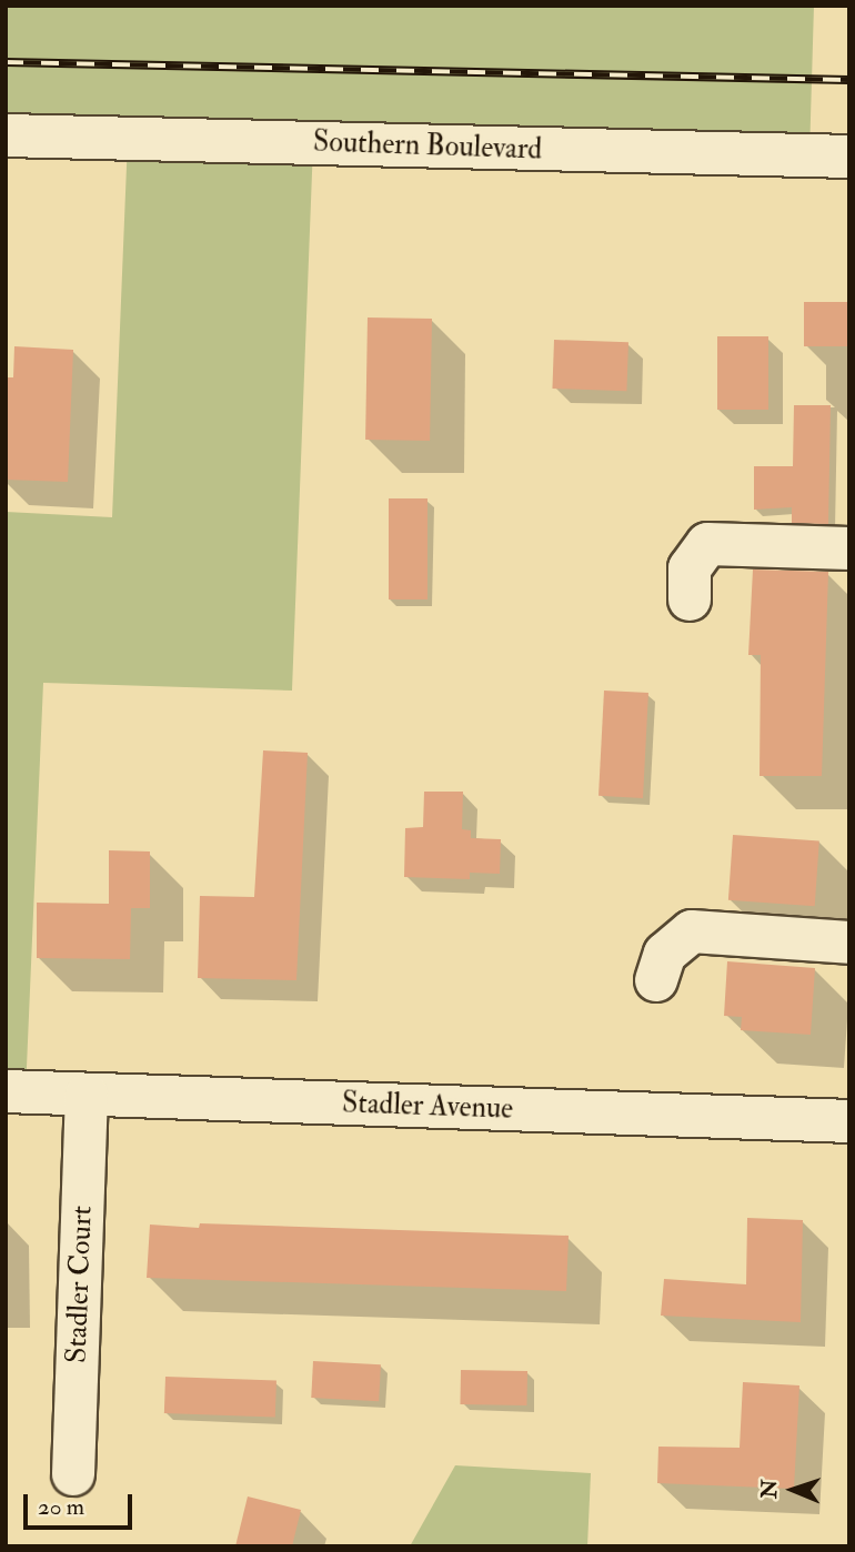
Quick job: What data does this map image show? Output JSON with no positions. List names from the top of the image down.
{
  "streets": {
    "street": ["Southern Boulevard", "Stadler Avenue", "Stadler Court"]
  },
  "crossings": [
    ["Stadler Avenue", "Stadler Court"]
  ],
  "scale_bar": "20 m",
  "north": "left"
}
